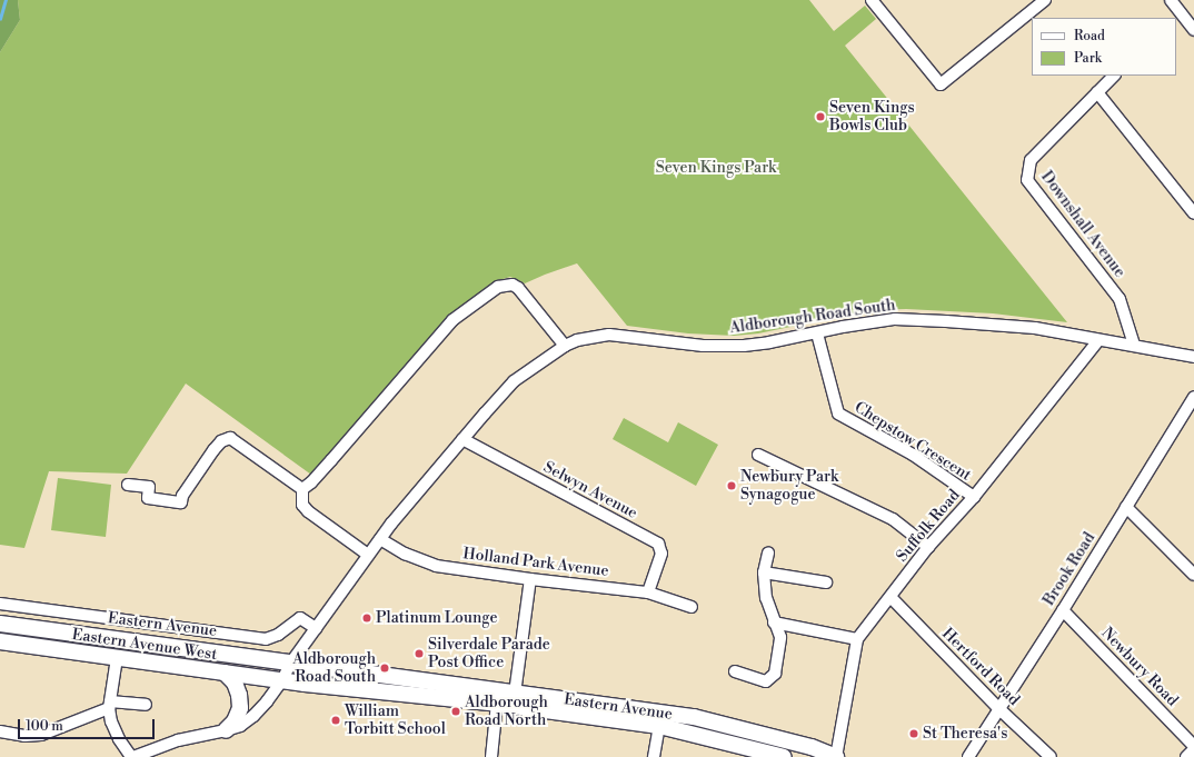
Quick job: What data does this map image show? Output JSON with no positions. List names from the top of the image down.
{
  "streets": {
    "highway": ["Eastern Avenue", "Eastern Avenue West"],
    "street": [
      "Downshall Avenue",
      "Aldborough Road South",
      "Chepstow Crescent",
      "Selwyn Avenue",
      "Suffolk Road",
      "Holland Park Avenue",
      "Brook Road",
      "Hertford Road",
      "Newbury Road"
    ]
  },
  "crossings": [
    ["Downshall Avenue", "Aldborough Road South"],
    ["Aldborough Road South", "Chepstow Crescent"],
    ["Aldborough Road South", "Selwyn Avenue"],
    ["Aldborough Road South", "Suffolk Road"],
    ["Aldborough Road South", "Holland Park Avenue"],
    ["Aldborough Road South", "Eastern Avenue"],
    ["Aldborough Road South", "Eastern Avenue West"],
    ["Chepstow Crescent", "Suffolk Road"],
    ["Selwyn Avenue", "Holland Park Avenue"],
    ["Suffolk Road", "Eastern Avenue"],
    ["Suffolk Road", "Hertford Road"],
    ["Brook Road", "Hertford Road"],
    ["Brook Road", "Newbury Road"],
    ["Eastern Avenue", "Eastern Avenue West"]
  ],
  "parks": ["Seven Kings Park"],
  "places": [
    "Seven Kings Bowls Club",
    "Newbury Park Synagogue",
    "Platinum Lounge",
    "Silverdale Parade Post Office",
    "Aldborough Road South",
    "Aldborough Road North",
    "William Torbitt School",
    "St Theresa's"
  ],
  "legend": ["Road", "Park"],
  "scale_bar": "100 m"
}
